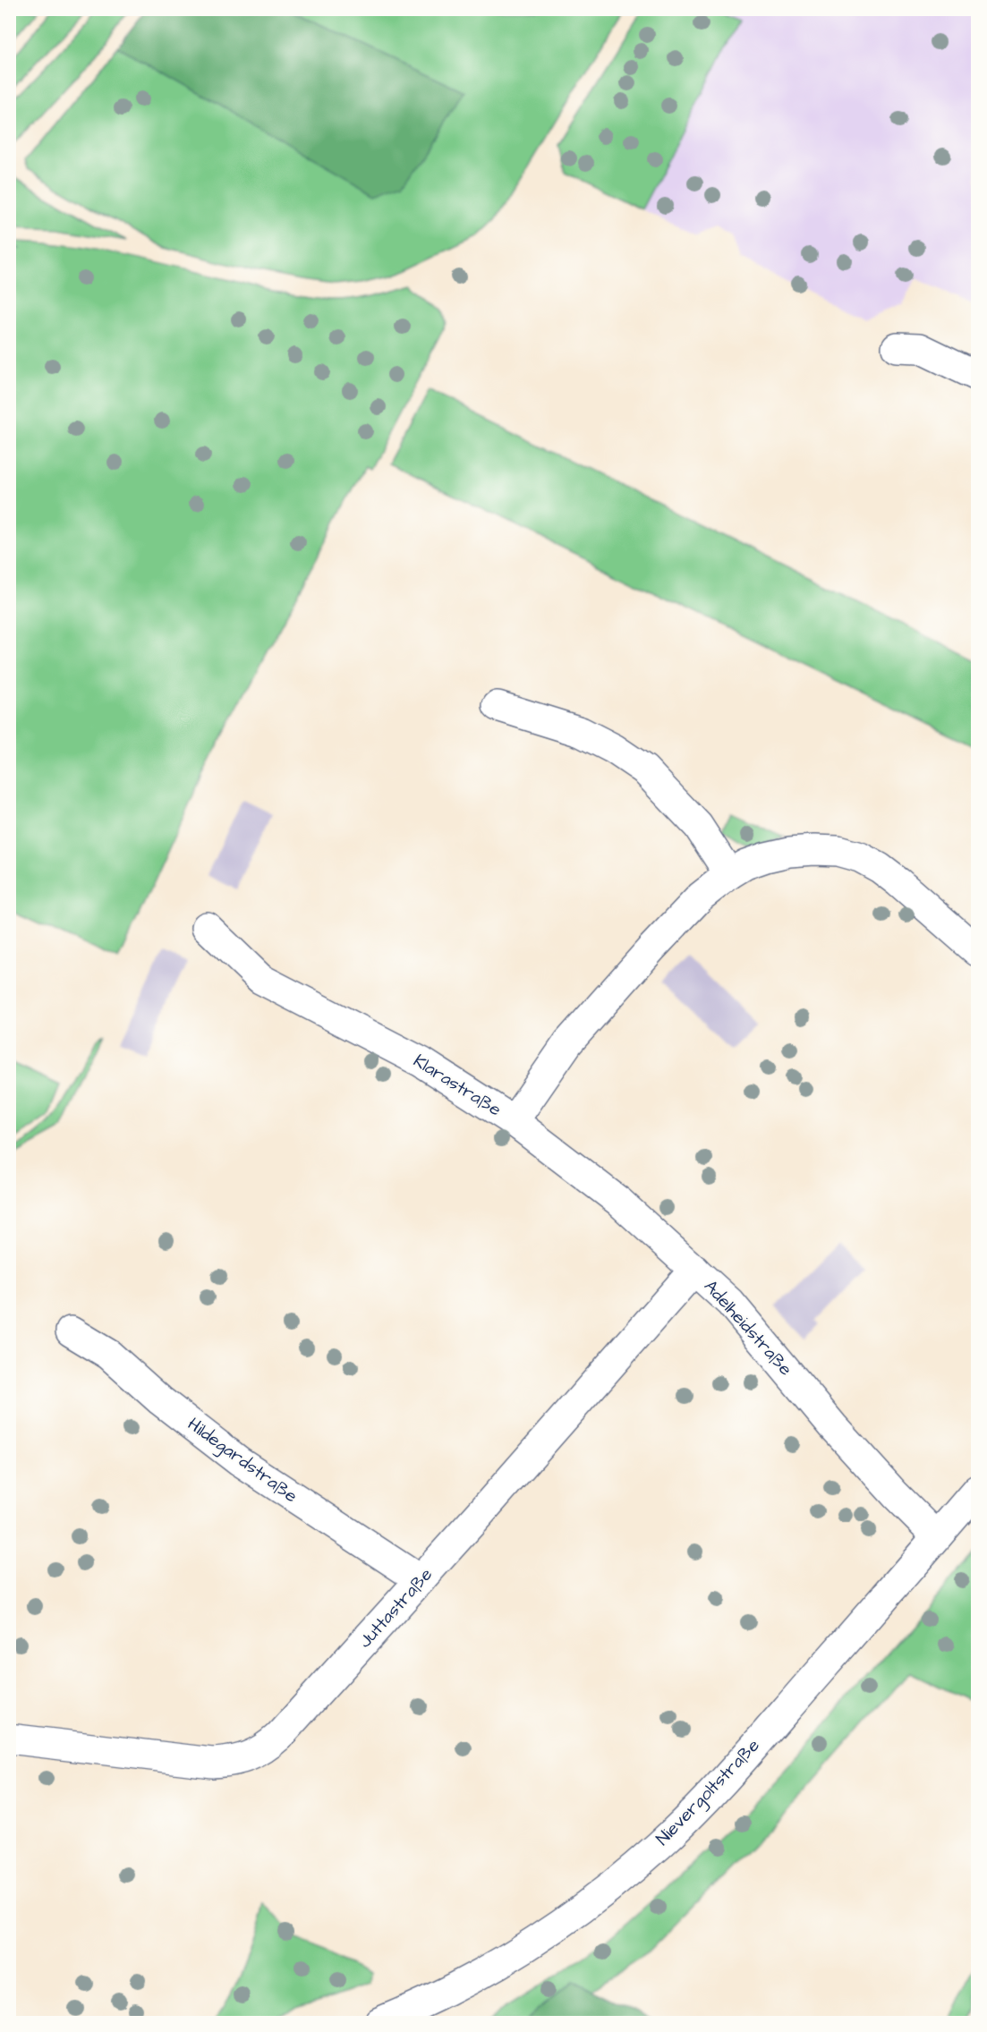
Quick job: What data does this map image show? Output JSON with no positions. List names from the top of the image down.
{
  "streets": {
    "street": [
      "Klarastraße",
      "Adelheidstraße",
      "Hildegardstraße",
      "Juttastraße",
      "Nievergoltstraße"
    ]
  },
  "crossings": [
    ["Klarastraße", "Adelheidstraße"],
    ["Adelheidstraße", "Juttastraße"],
    ["Adelheidstraße", "Nievergoltstraße"],
    ["Hildegardstraße", "Juttastraße"]
  ]
}
